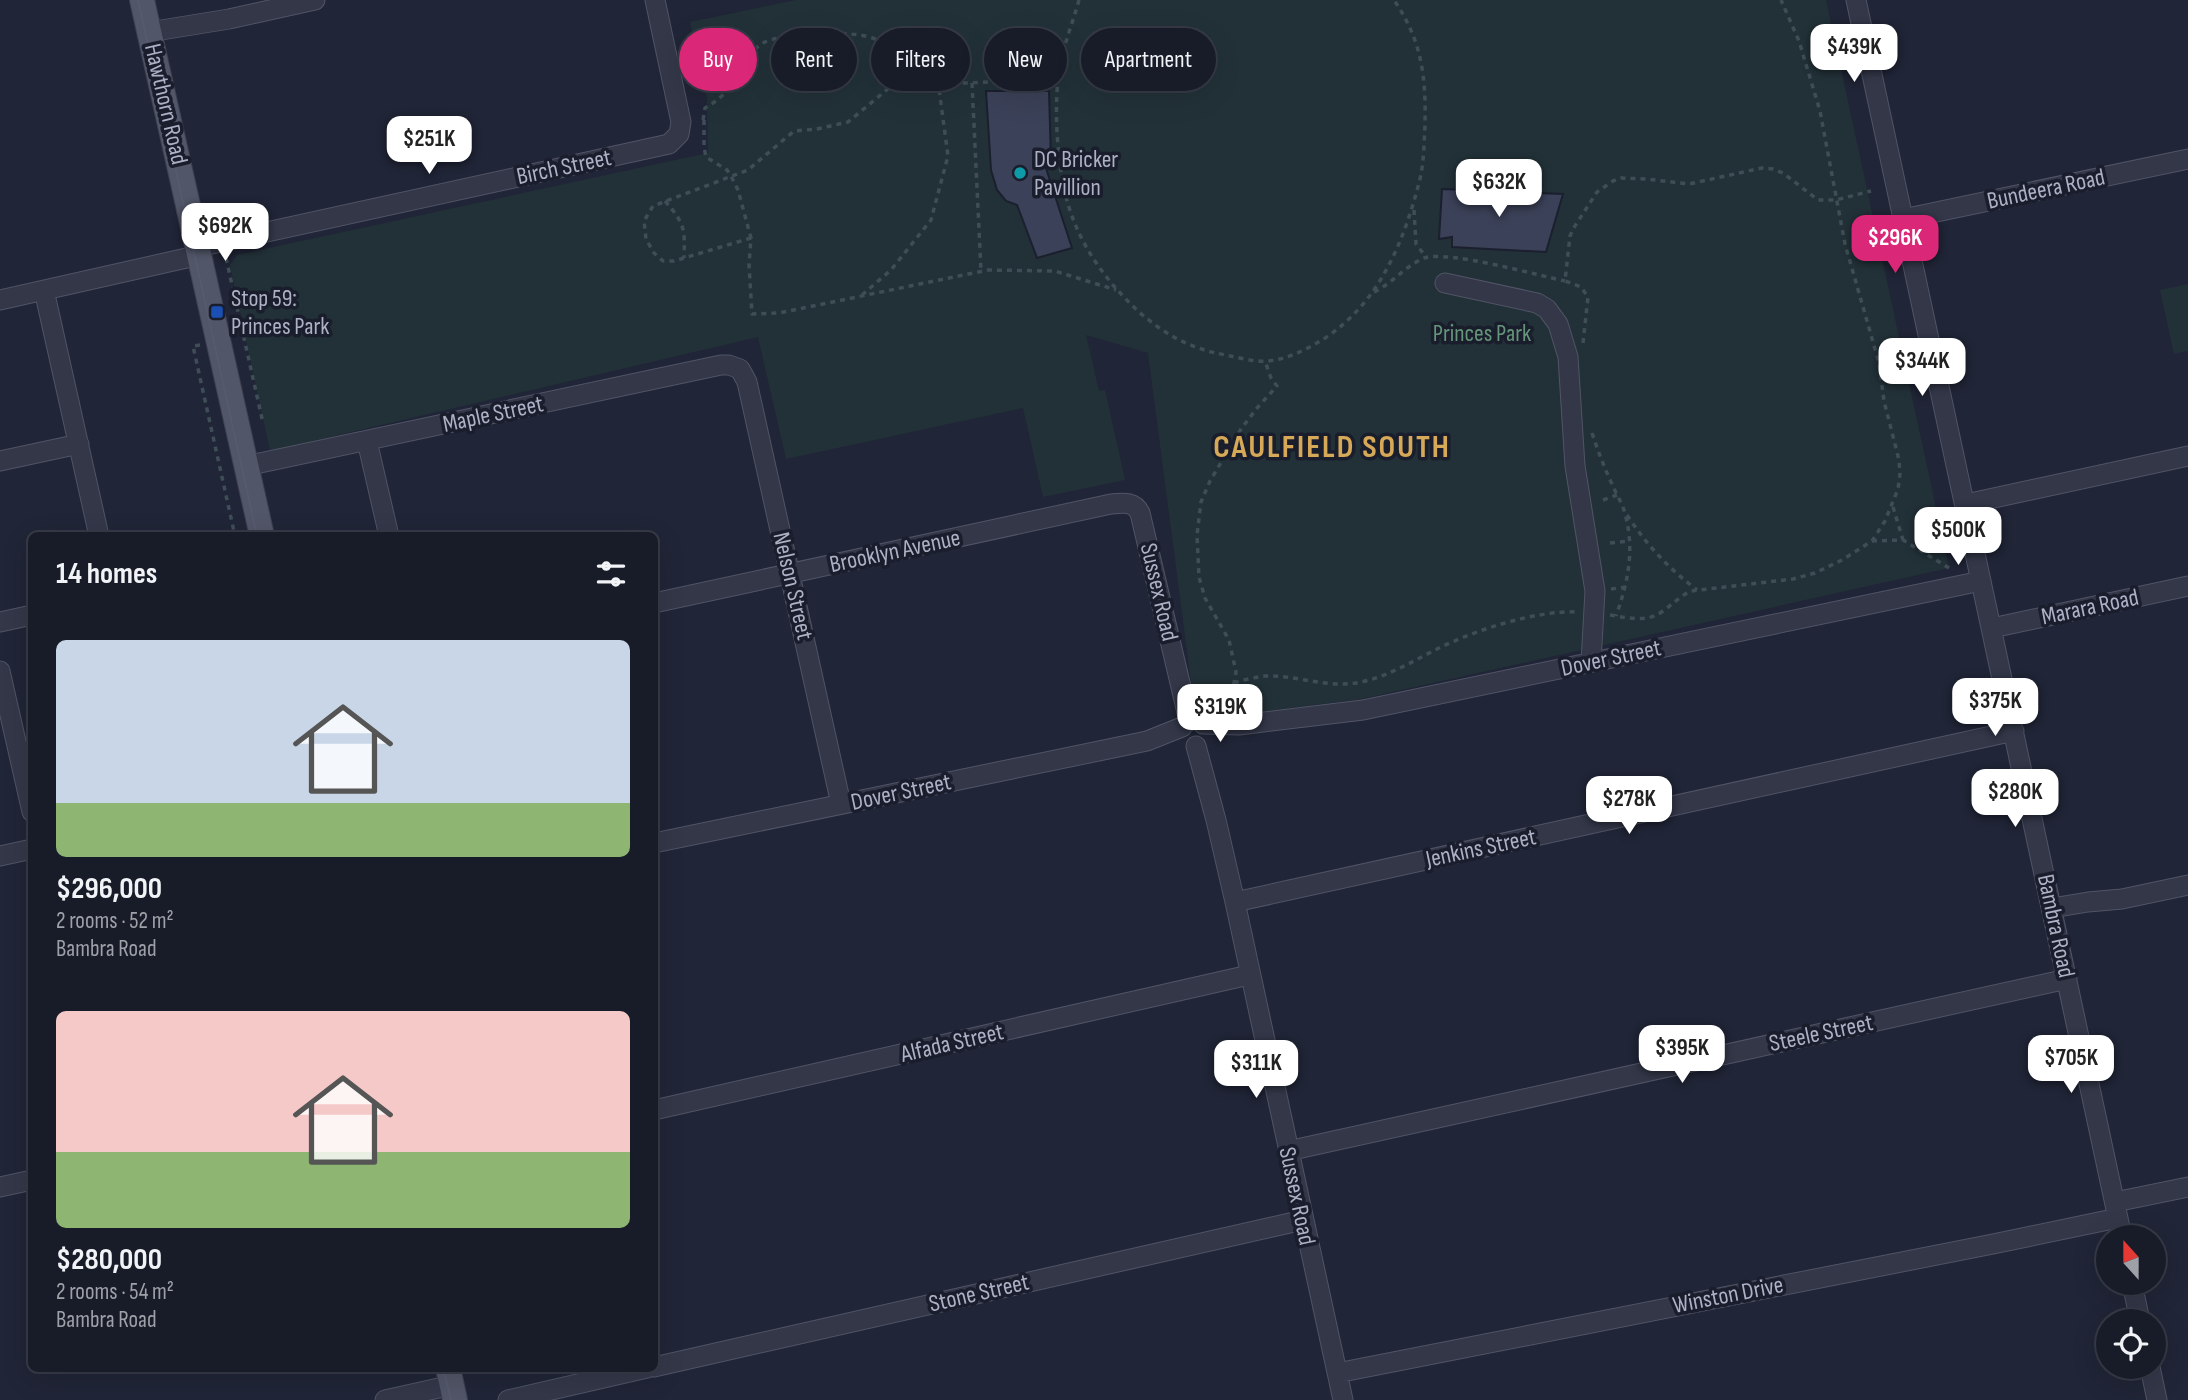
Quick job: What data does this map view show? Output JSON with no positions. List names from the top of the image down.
{
  "streets": {
    "main road": ["Hawthorn Road"],
    "street": [
      "Birch Street",
      "Bundeera Road",
      "Maple Street",
      "Brooklyn Avenue",
      "Nelson Street",
      "Sussex Road",
      "Marara Road",
      "Dover Street",
      "Jenkins Street",
      "Bambra Road",
      "Steele Street",
      "Alfada Street",
      "Stone Street",
      "Winston Drive"
    ]
  },
  "crossings": [
    ["Hawthorn Road", "Birch Street"],
    ["Hawthorn Road", "Maple Street"],
    ["Bundeera Road", "Bambra Road"],
    ["Maple Street", "Nelson Street"],
    ["Brooklyn Avenue", "Nelson Street"],
    ["Brooklyn Avenue", "Sussex Road"],
    ["Nelson Street", "Dover Street"],
    ["Sussex Road", "Dover Street"],
    ["Sussex Road", "Jenkins Street"],
    ["Sussex Road", "Steele Street"],
    ["Sussex Road", "Alfada Street"],
    ["Sussex Road", "Stone Street"],
    ["Sussex Road", "Winston Drive"],
    ["Marara Road", "Bambra Road"],
    ["Dover Street", "Bambra Road"],
    ["Jenkins Street", "Bambra Road"],
    ["Bambra Road", "Steele Street"],
    ["Bambra Road", "Winston Drive"]
  ],
  "districts": ["CAULFIELD SOUTH"],
  "parks": ["Princes Park"],
  "places": {
    "other": ["DC Bricker Pavillion"],
    "transit": ["Stop 59: Princes Park"]
  },
  "north": "top",
  "page": {
    "price": [
      "$439K",
      "$251K",
      "$632K",
      "$692K",
      "$296K",
      "$344K",
      "$500K",
      "$375K",
      "$319K",
      "$280K",
      "$278K",
      "$395K",
      "$705K",
      "$311K"
    ],
    "chip": [
      "Buy",
      "Rent",
      "Filters",
      "New",
      "Apartment"
    ],
    "heading": "14 homes",
    "list": [
      {
        "name": "$296,000",
        "note": "2 rooms · 52 m² · Bambra Road"
      },
      {
        "name": "$280,000",
        "note": "2 rooms · 54 m² · Bambra Road"
      }
    ]
  }
}
